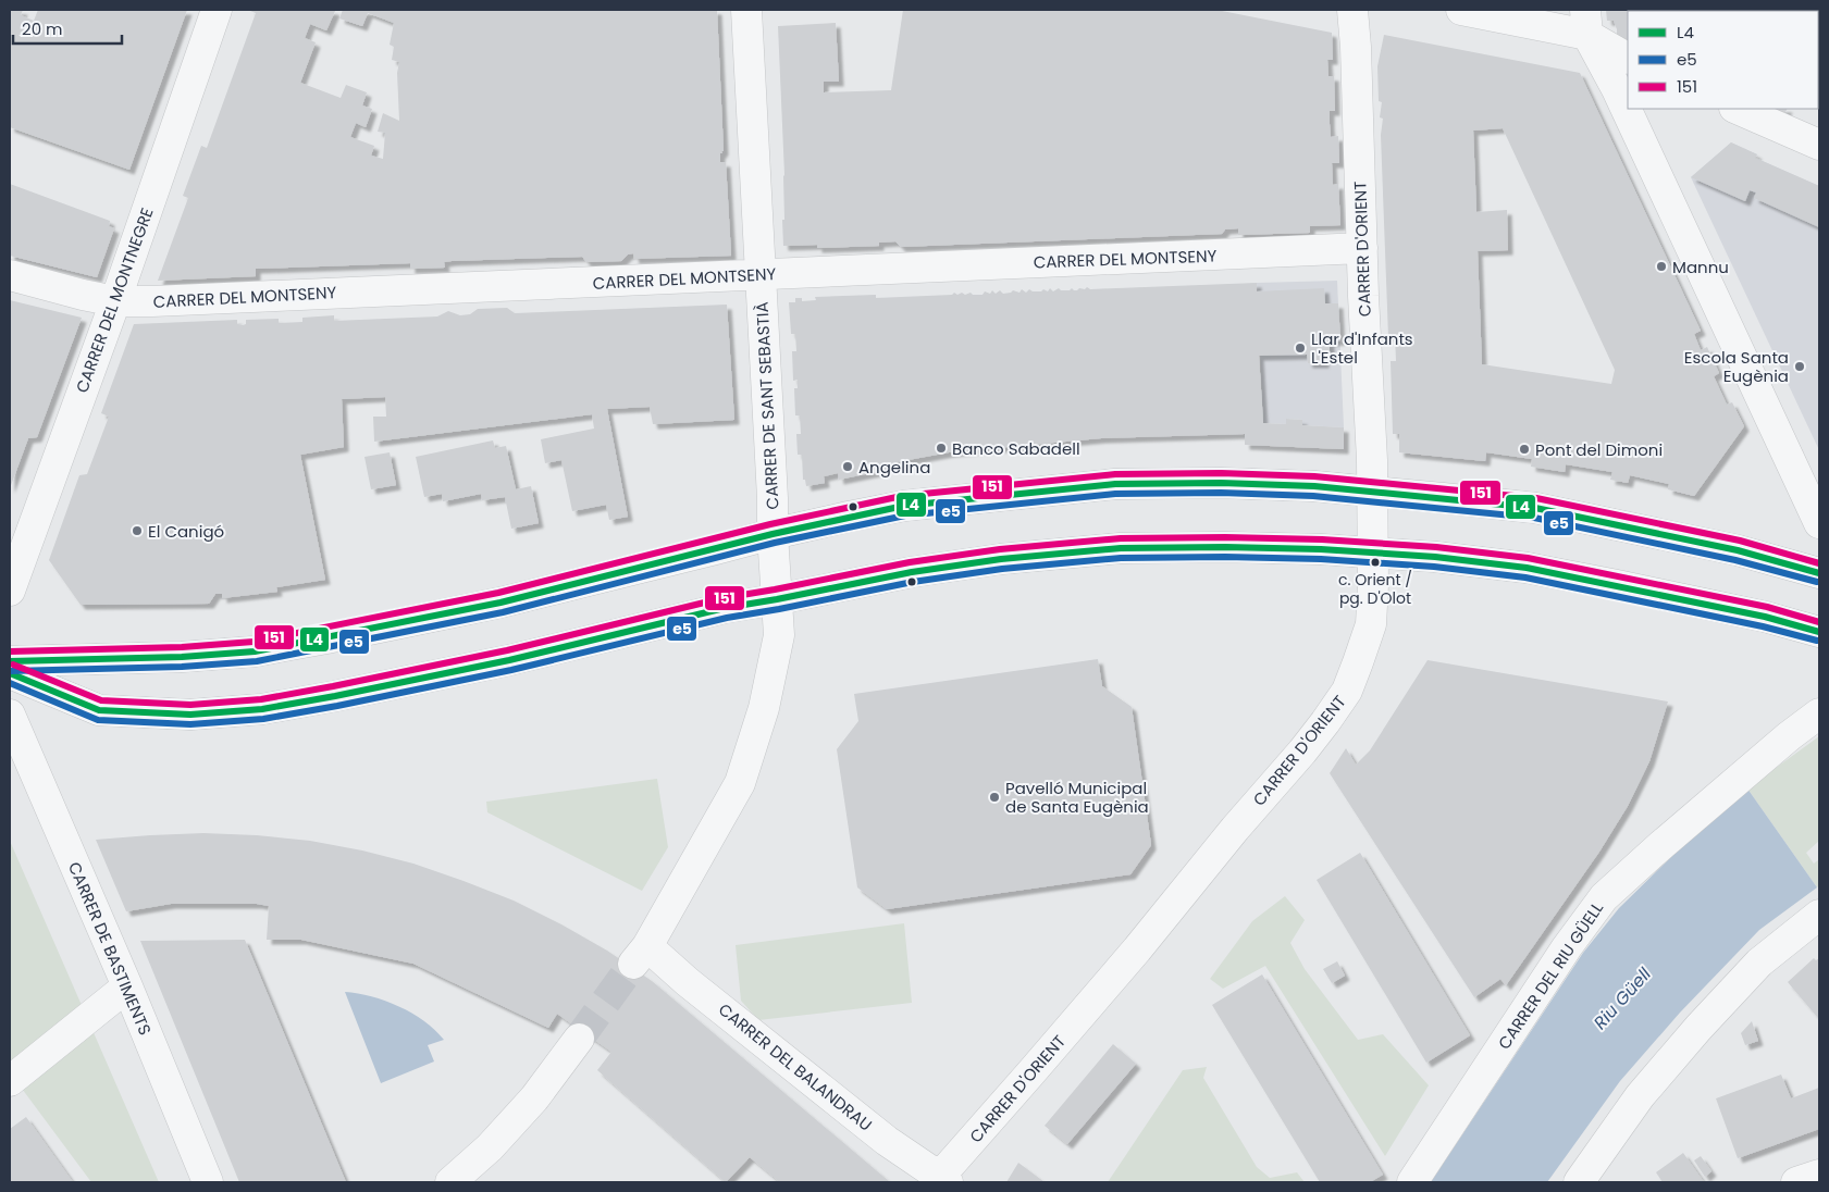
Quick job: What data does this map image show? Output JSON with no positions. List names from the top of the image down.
{
  "streets": {
    "street": [
      "CARRER D'ORIENT",
      "CARRER DEL MONTSENY",
      "CARRER DEL MONTNEGRE",
      "CARRER DE SANT SEBASTIÀ",
      "CARRER DE BASTIMENTS",
      "CARRER DEL RIU GÜELL",
      "CARRER DEL BALANDRAU"
    ]
  },
  "crossings": [
    ["CARRER D'ORIENT", "CARRER DEL MONTSENY"],
    ["CARRER D'ORIENT", "CARRER DEL BALANDRAU"],
    ["CARRER DEL MONTSENY", "CARRER DEL MONTNEGRE"],
    ["CARRER DEL MONTSENY", "CARRER DE SANT SEBASTIÀ"],
    ["CARRER DE SANT SEBASTIÀ", "CARRER DEL BALANDRAU"]
  ],
  "water": ["Riu Güell"],
  "places": [
    "Mannu",
    "Llar d'Infants L'Estel",
    "Escola Santa Eugènia",
    "Banco Sabadell",
    "Pont del Dimoni",
    "Angelina",
    "El Canigó",
    "c. Orient / pg. D'Olot",
    "Pavelló Municipal de Santa Eugènia"
  ],
  "lines": ["transit line 151", "transit line L4", "transit line e5"],
  "legend": ["L4", "e5", "151"],
  "scale_bar": "20 m"
}
